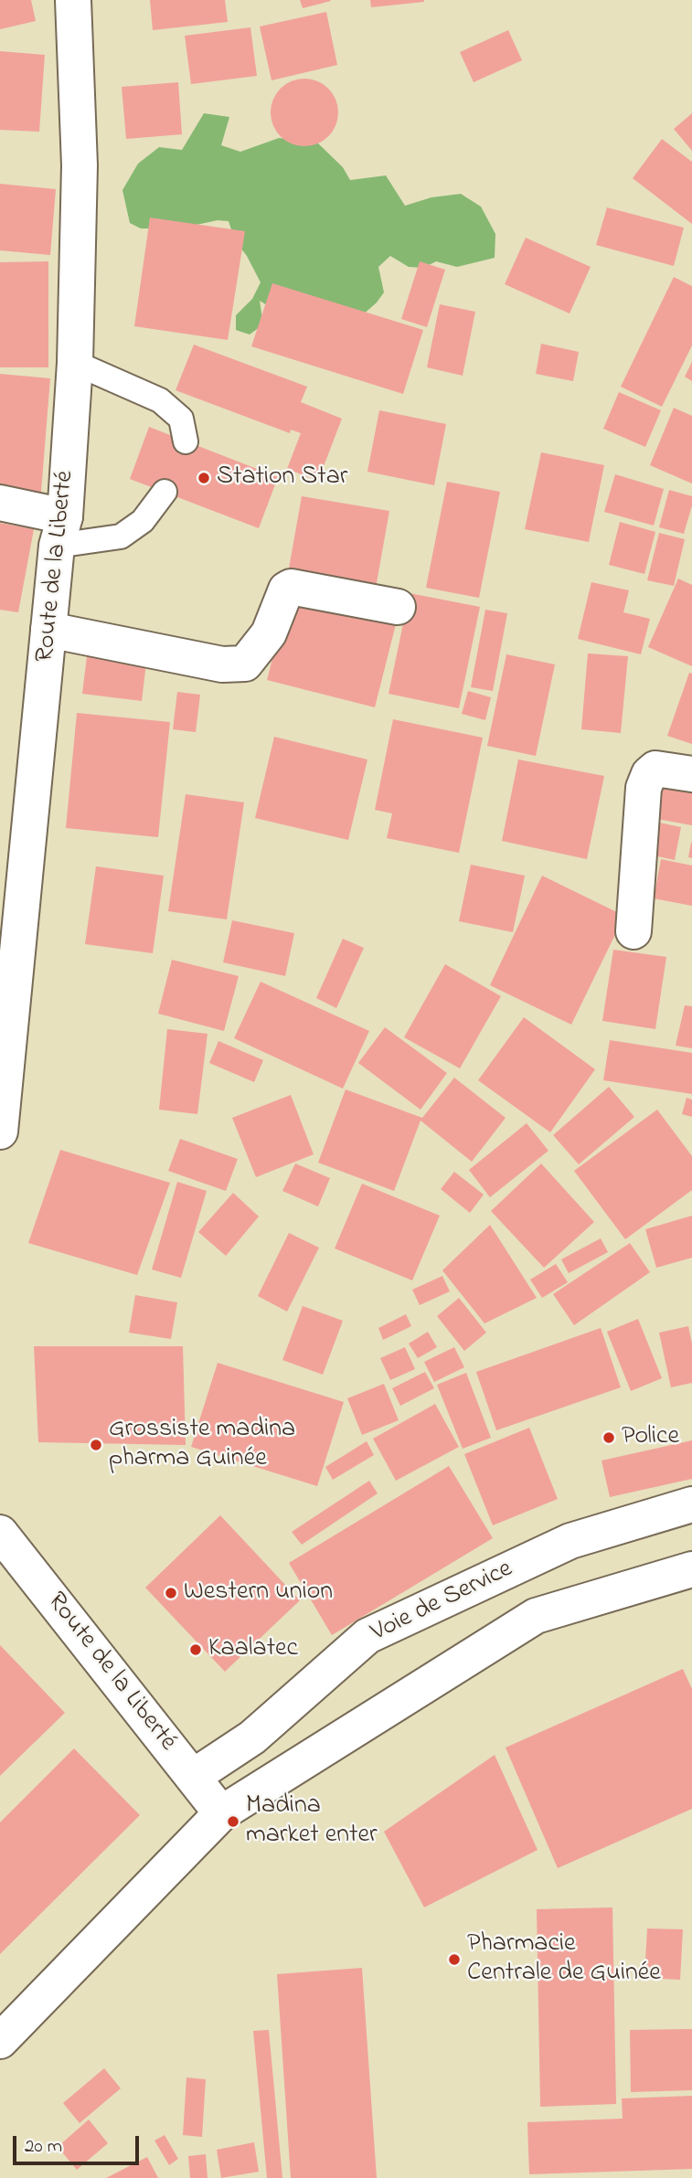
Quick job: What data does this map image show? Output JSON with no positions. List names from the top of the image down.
{
  "streets": {
    "main road": ["Route de la Liberté", "Voie de Service"]
  },
  "crossings": [
    ["Route de la Liberté", "Voie de Service"]
  ],
  "places": [
    "Station Star",
    "Police",
    "Grossiste madina pharma Guinée",
    "Western union",
    "Kaalatec",
    "Madina market enter",
    "Pharmacie Centrale de Guinée"
  ],
  "scale_bar": "20 m"
}
